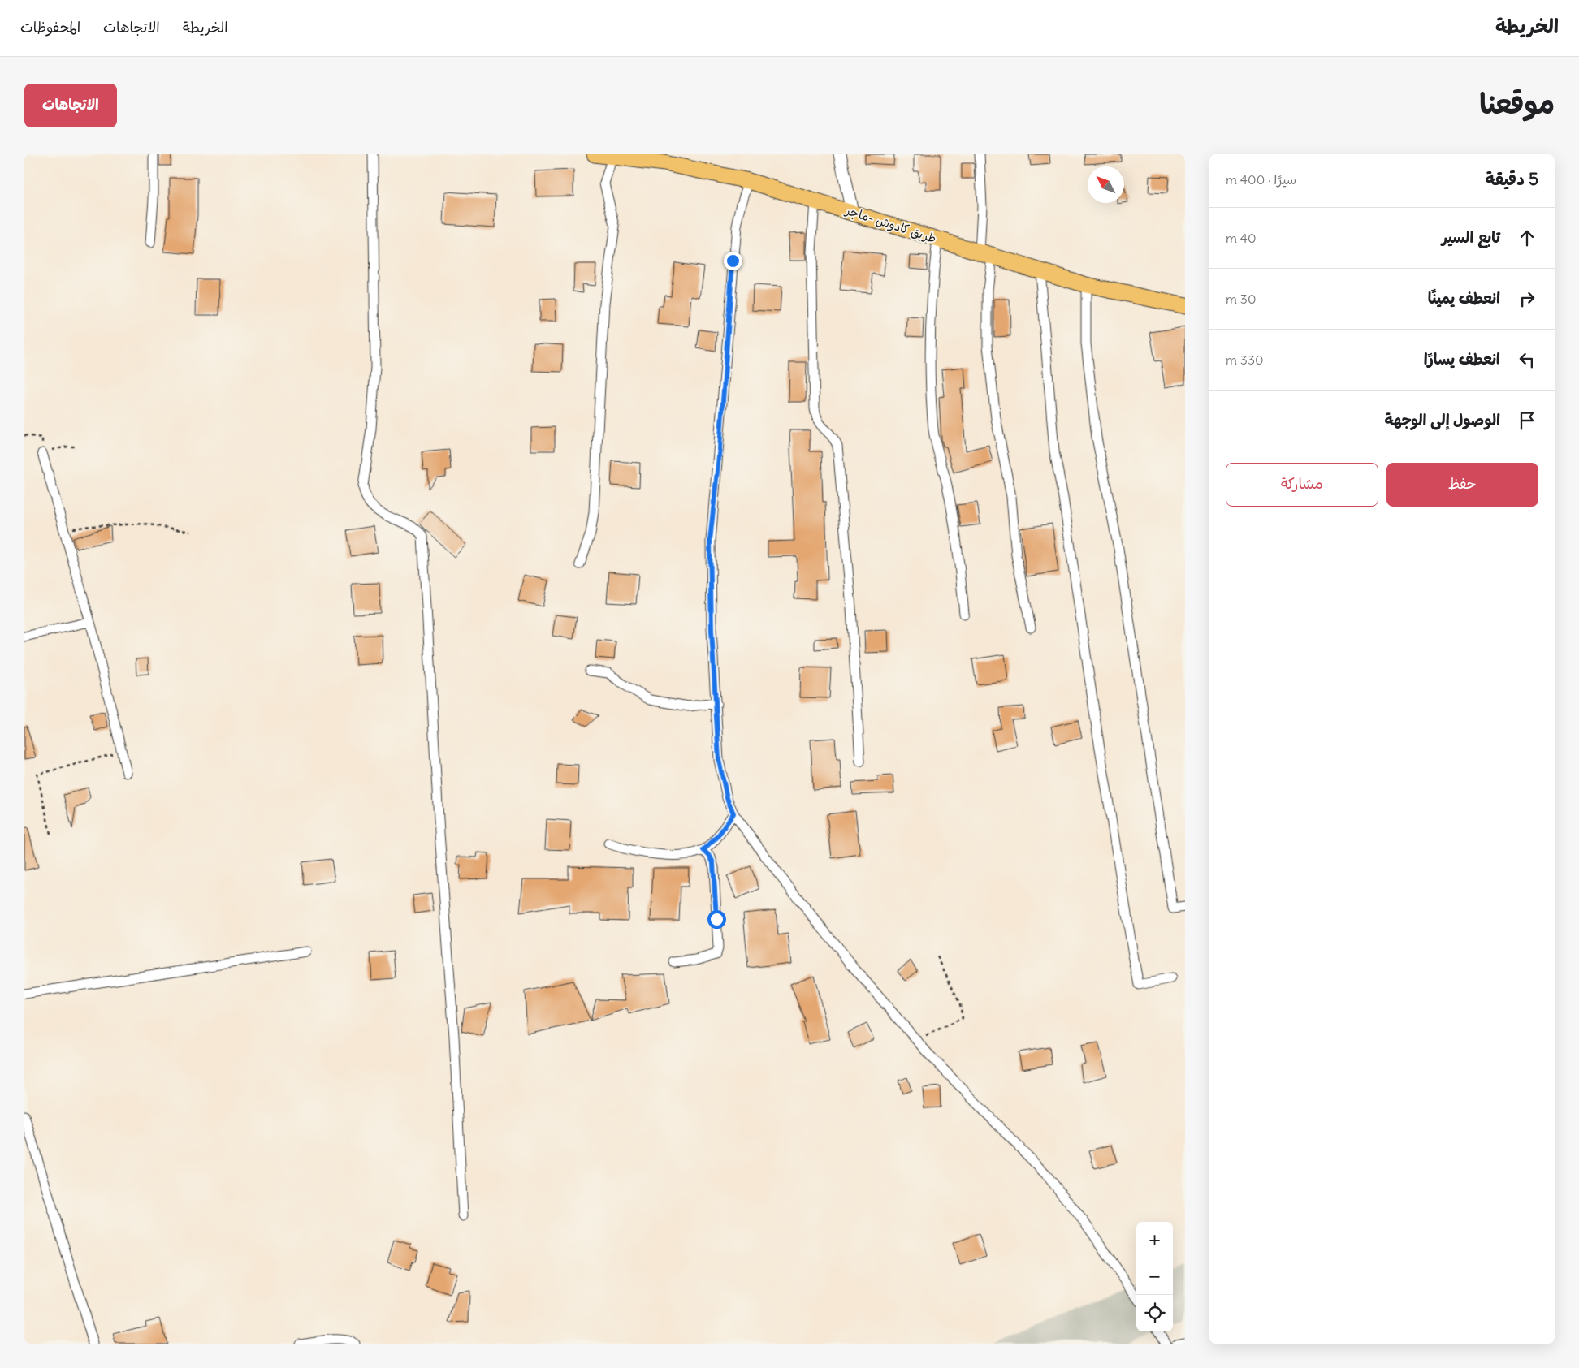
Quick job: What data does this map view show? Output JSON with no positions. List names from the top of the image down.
{
  "streets": {
    "highway": ["طريق كادوش -ماجر"]
  },
  "north": "top left",
  "page": {
    "header": "الخريطة",
    "nav": ["الخريطة", "الاتجاهات", "المحفوظات"],
    "title": "موقعنا",
    "buttons": [
      "الاتجاهات",
      ["حفظ", "مشاركة"]
    ],
    "heading": ["5 دقيقة", "سيرًا · 400 m"],
    "list": [
      ["تابع السير", "40 m"],
      ["انعطف يمينًا", "30 m"],
      ["انعطف يسارًا", "330 m"],
      "الوصول إلى الوجهة"
    ],
    "map_buttons": ["+", "−"]
  }
}
